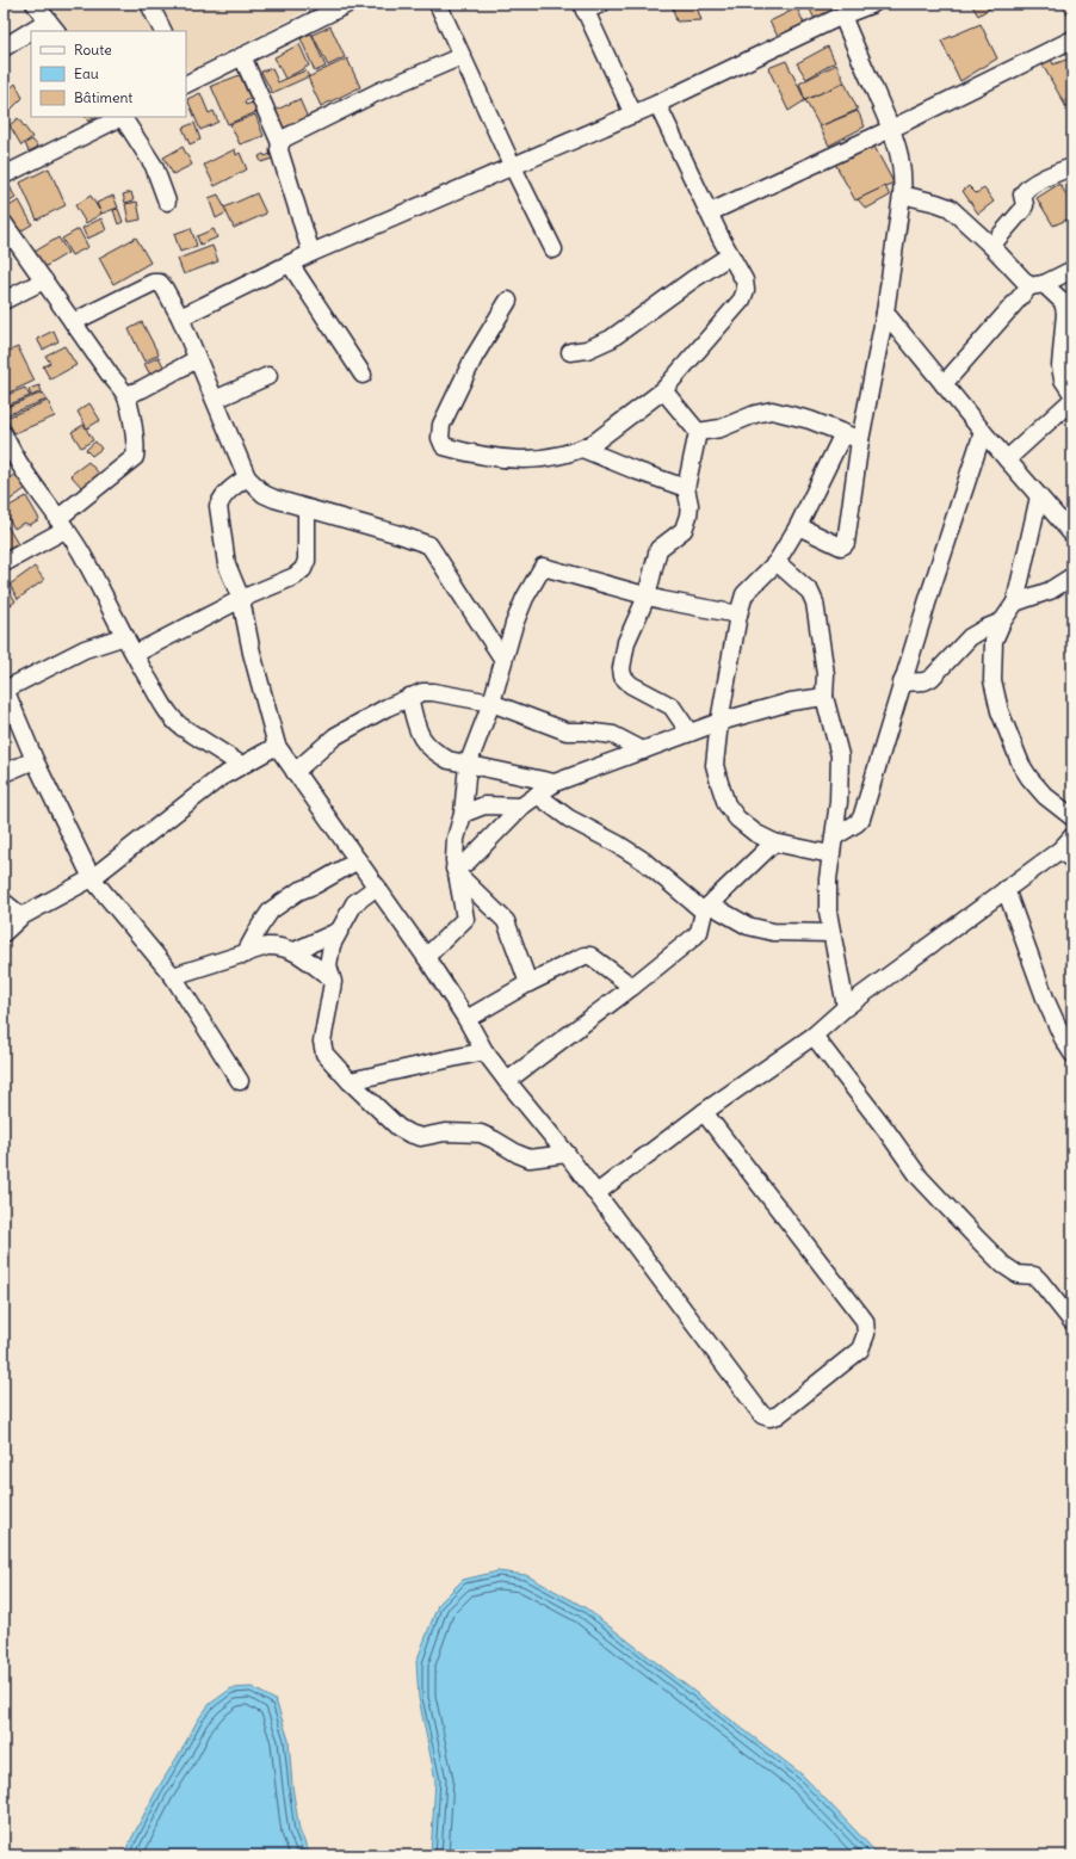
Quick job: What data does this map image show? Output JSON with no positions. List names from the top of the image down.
{
  "legend": ["Route", "Eau", "Bâtiment"]
}
